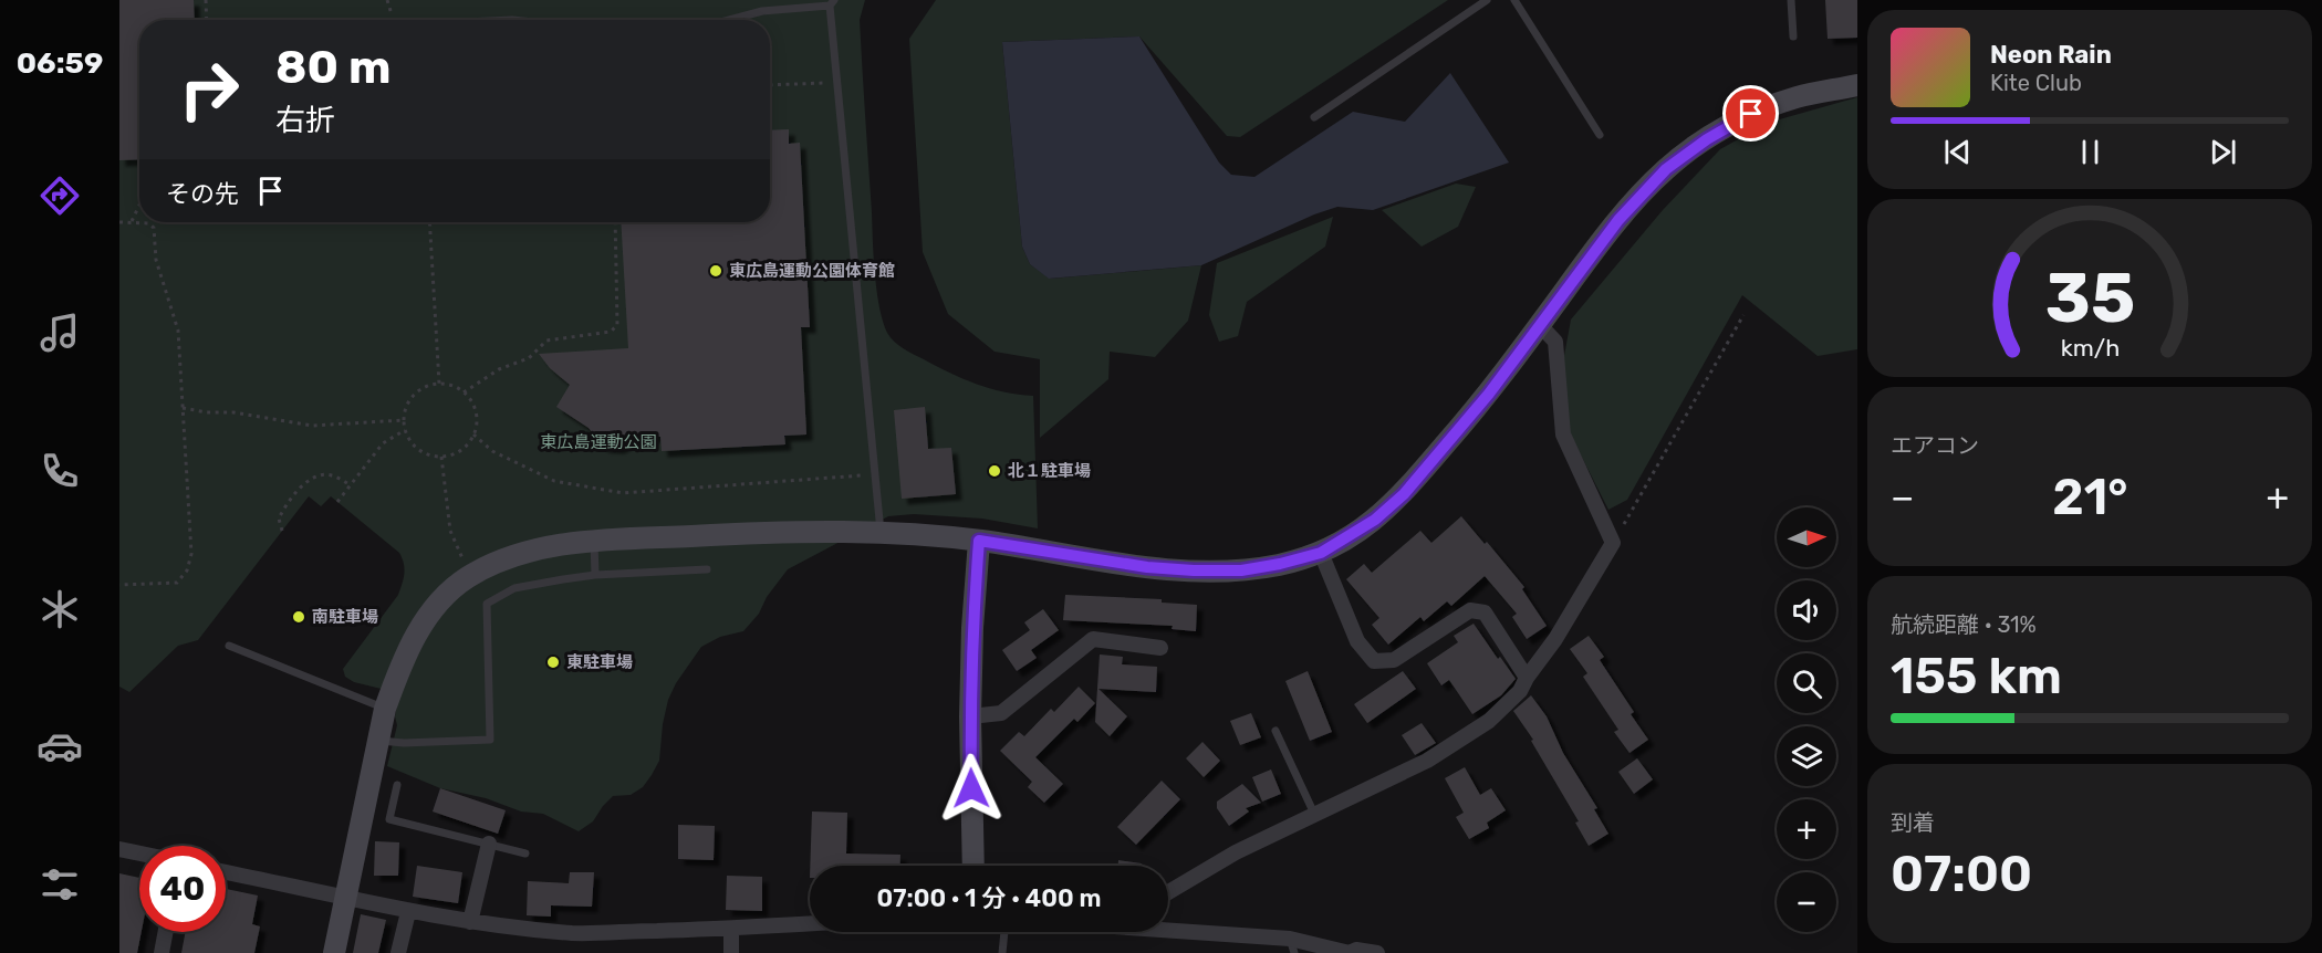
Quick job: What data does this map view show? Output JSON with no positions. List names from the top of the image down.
{
  "parks": ["東広島運動公園"],
  "places": [
    "東広島運動公園体育館",
    "北１駐車場",
    "南駐車場",
    "東駐車場"
  ],
  "north": "right",
  "page": {
    "tabs": "06:59",
    "turn": ["80 m", "右折"],
    "song": ["Neon Rain", "Kite Club"],
    "then": "その先",
    "tile": [
      "エアコン",
      ["航続距離 · 31%", "155 km"],
      ["到着", "07:00"]
    ],
    "heat": ["−", "21°", "+"],
    "map_buttons": ["+", "−"],
    "limit": "40",
    "trip": "07:00 · 1 分 · 400 m",
    "gauge": ["35", "km/h"]
  }
}
